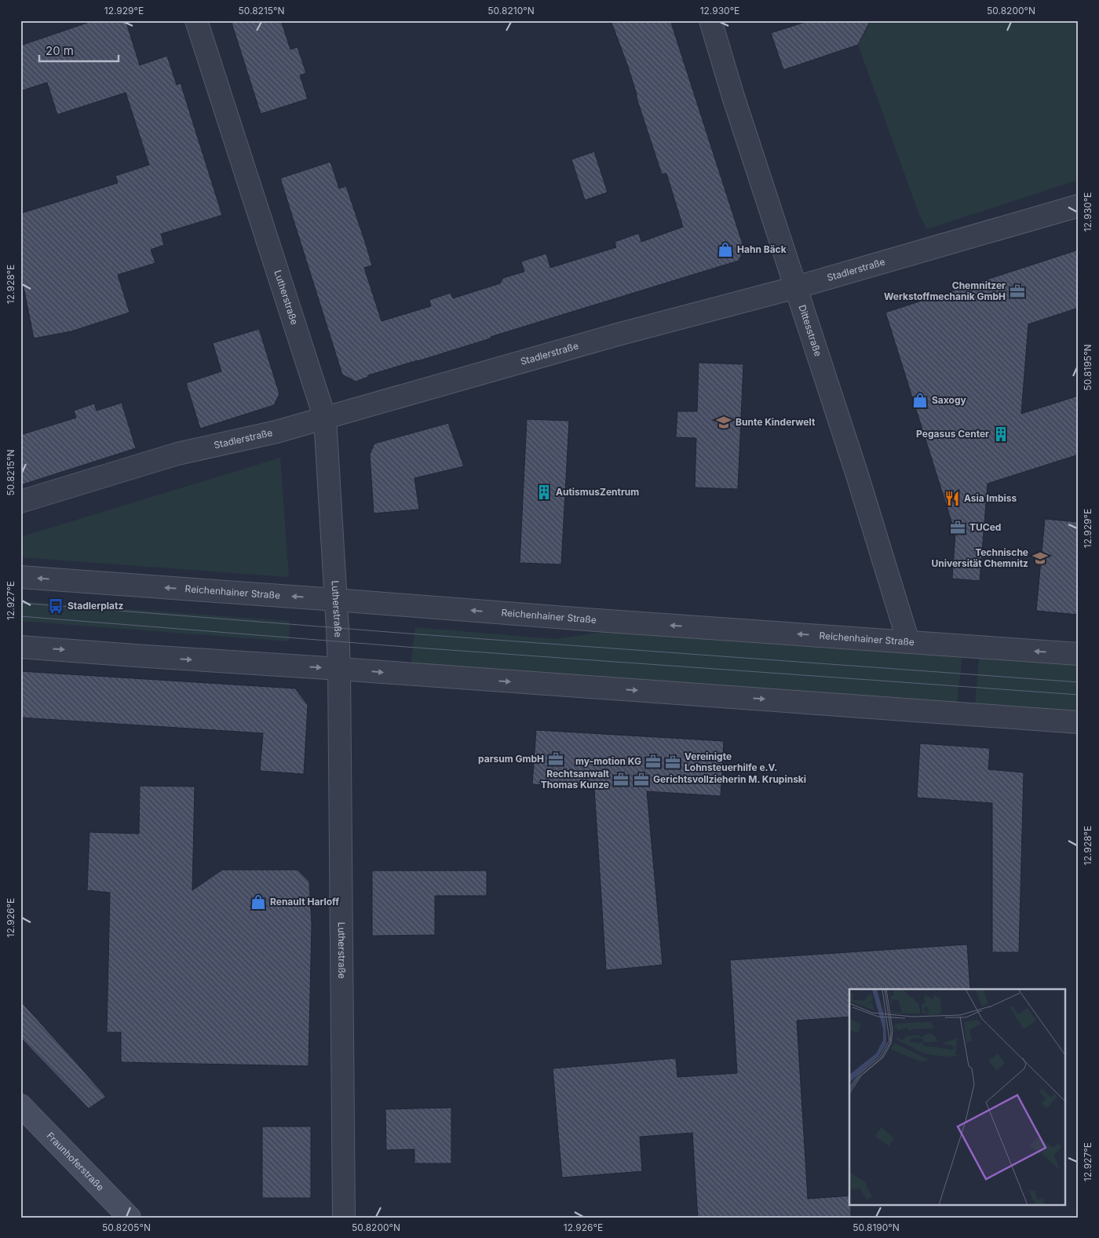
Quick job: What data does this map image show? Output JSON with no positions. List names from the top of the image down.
{
  "streets": {
    "main road": ["Fraunhoferstraße"],
    "street": [
      "Stadlerstraße",
      "Lutherstraße",
      "Dittesstraße",
      "Reichenhainer Straße"
    ]
  },
  "crossings": [
    ["Stadlerstraße", "Lutherstraße"],
    ["Stadlerstraße", "Dittesstraße"],
    ["Lutherstraße", "Reichenhainer Straße"],
    ["Dittesstraße", "Reichenhainer Straße"]
  ],
  "places": {
    "shop": ["Hahn Bäck", "Saxogy", "Renault Harloff"],
    "office": [
      "Chemnitzer Werkstoffmechanik GmbH",
      "TUCed",
      "parsum GmbH",
      "my-motion KG",
      "Vereinigte Lohnsteuerhilfe e.V.",
      "Rechtsanwalt Thomas Kunze",
      "Gerichtsvollzieherin M. Krupinski"
    ],
    "school or university": ["Bunte Kinderwelt", "Technische Universität Chemnitz"],
    "building": ["Pegasus Center", "AutismusZentrum"],
    "restaurant": ["Asia Imbiss"],
    "bus stop": ["Stadlerplatz"]
  },
  "scale_bar": "20 m",
  "coordinates": [
    "12.929°E",
    "50.8215°N",
    "50.8210°N",
    "12.930°E",
    "50.8200°N",
    "12.928°E",
    "50.8195°N",
    "12.927°E",
    "12.926°E",
    "50.8205°N",
    "50.8190°N"
  ]
}
